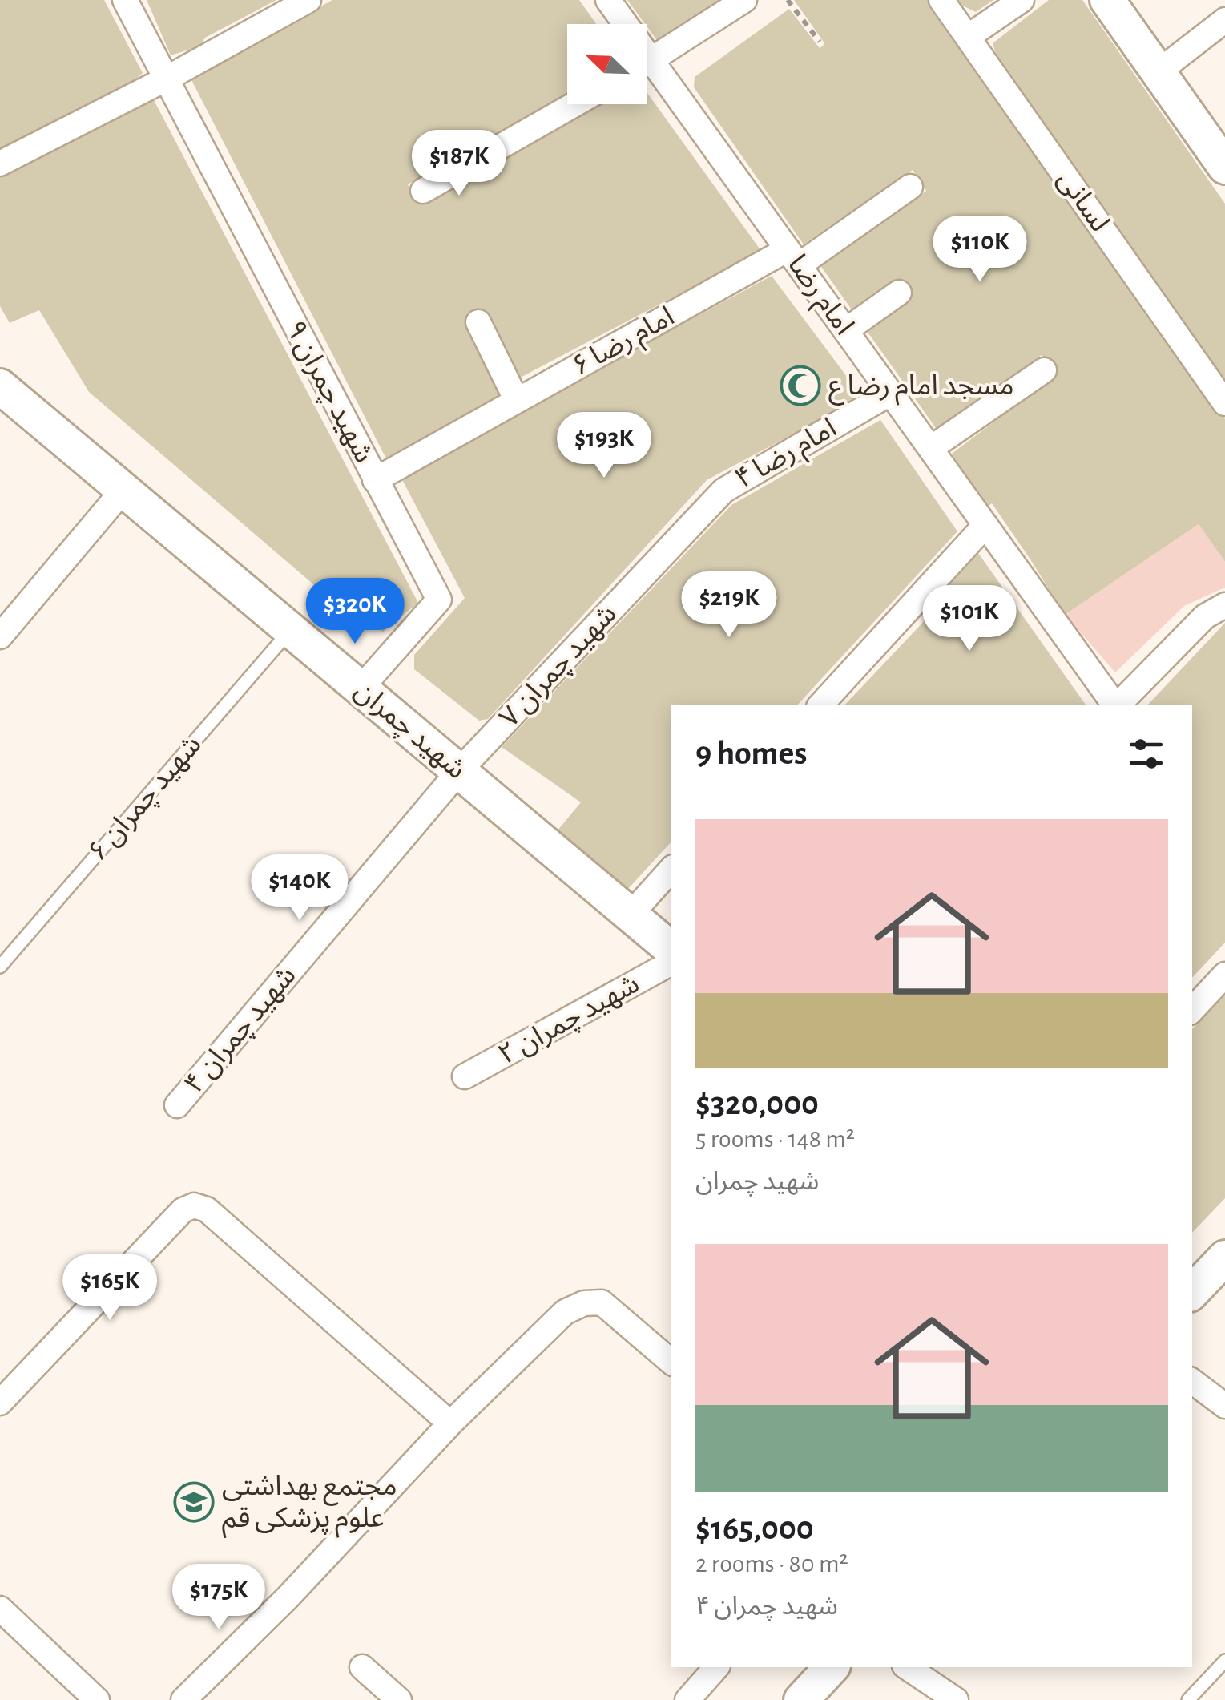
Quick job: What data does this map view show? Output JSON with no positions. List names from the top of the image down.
{
  "streets": {
    "street": [
      "لسانی",
      "امام رضا",
      "امام رضا ۶",
      "شهید چمران ۹",
      "امام رضا ۴",
      "شهید چمران ۷",
      "شهید چمران",
      "شهید چمران ۲",
      "شهید چمران ۴"
    ],
    "lane": ["شهید چمران ۶"]
  },
  "crossings": [
    ["امام رضا", "امام رضا ۶"],
    ["امام رضا", "امام رضا ۴"],
    ["امام رضا ۶", "شهید چمران ۹"],
    ["شهید چمران ۹", "شهید چمران"],
    ["امام رضا ۴", "شهید چمران ۷"],
    ["شهید چمران ۷", "شهید چمران"],
    ["شهید چمران ۷", "شهید چمران ۴"],
    ["شهید چمران", "شهید چمران ۶"],
    ["شهید چمران", "شهید چمران ۴"]
  ],
  "places": {
    "mosque": ["مسجد امام رضا ع"],
    "school or university": ["مجتمع بهداشتی علوم پزشکی قم"]
  },
  "north": "top left",
  "page": {
    "price": [
      "$187K",
      "$110K",
      "$193K",
      "$219K",
      "$320K",
      "$101K",
      "$140K",
      "$165K",
      "$175K"
    ],
    "heading": "9 homes",
    "list": [
      {
        "name": "$320,000",
        "note": "5 rooms · 148 m² · شهید چمران"
      },
      {
        "name": "$165,000",
        "note": "2 rooms · 80 m² · شهید چمران ۴"
      }
    ]
  }
}
